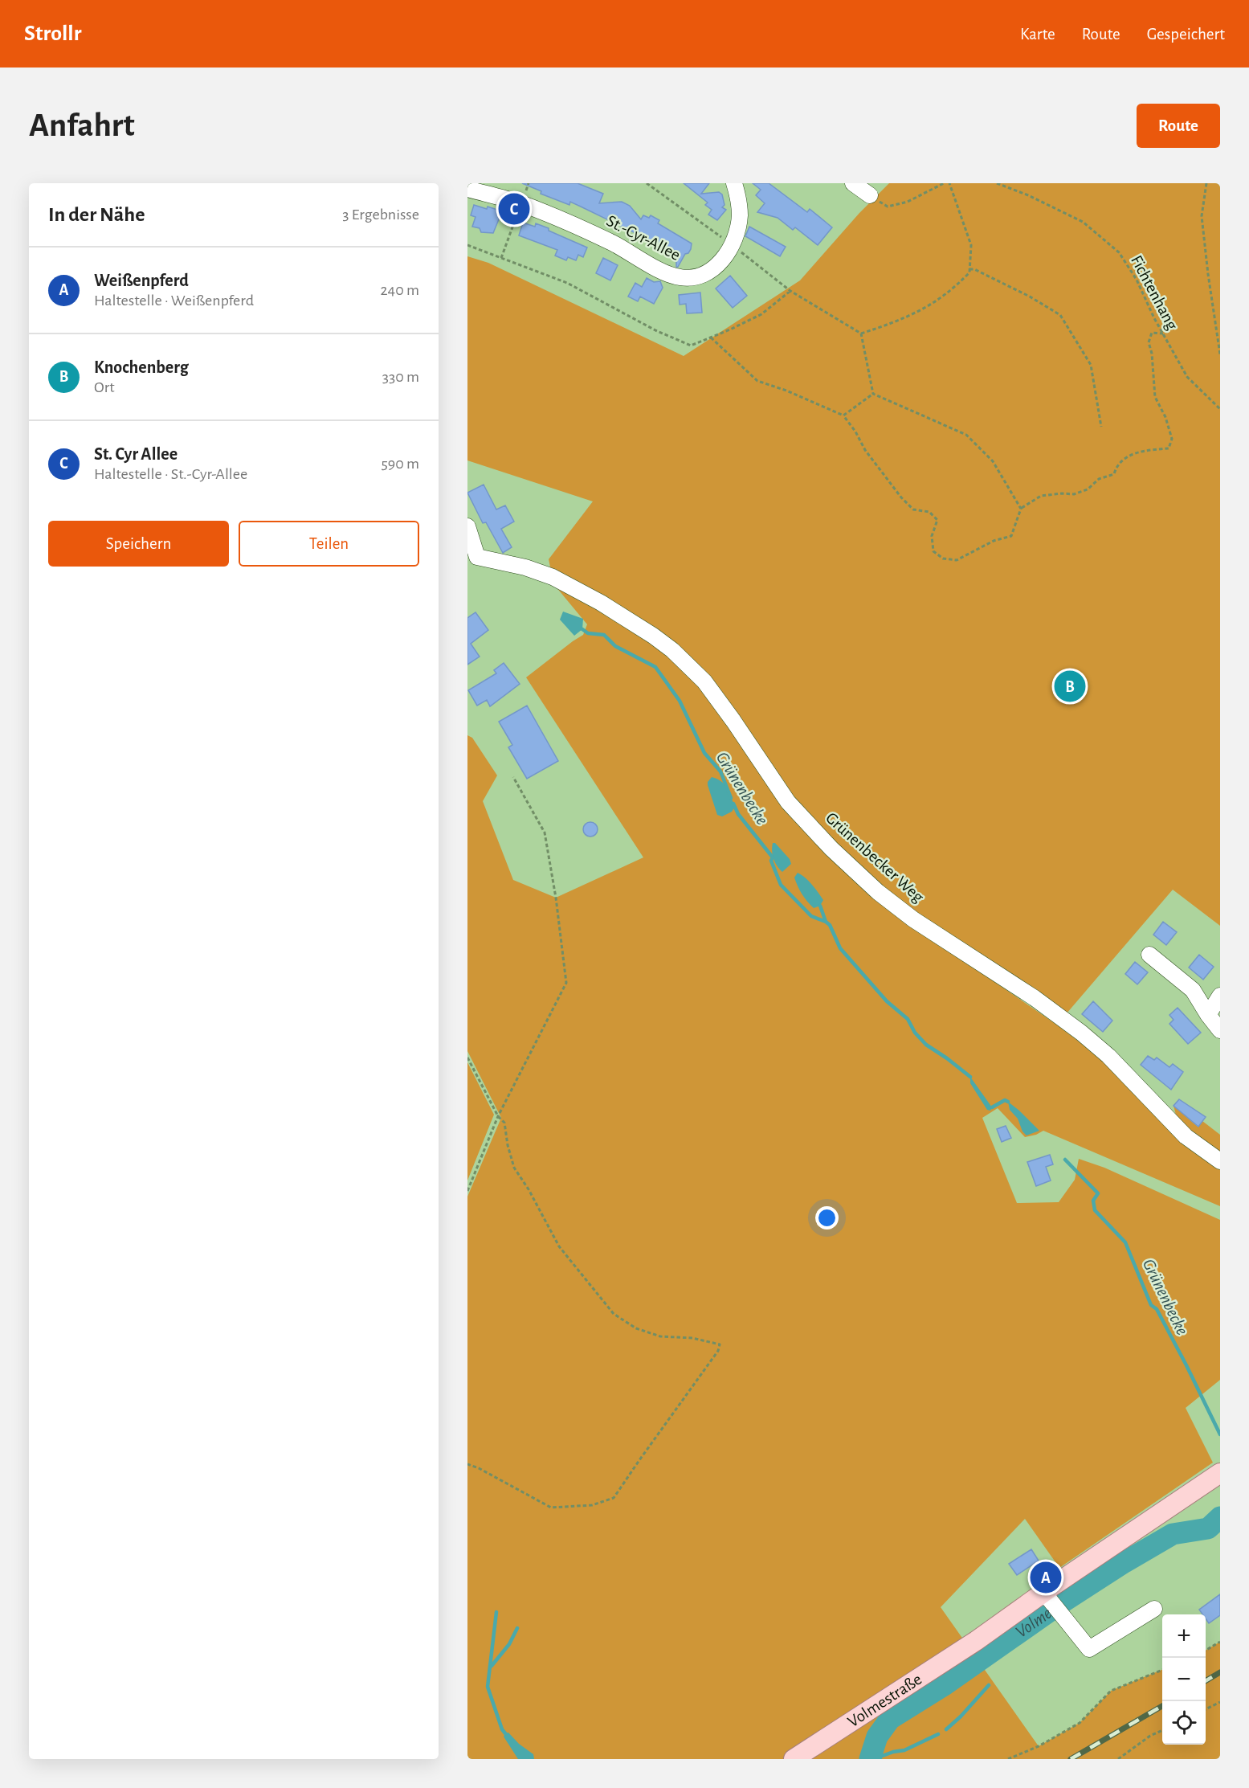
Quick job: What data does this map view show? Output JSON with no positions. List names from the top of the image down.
{
  "streets": {
    "main road": ["Volmestraße"],
    "street": ["St.-Cyr-Allee", "Grünenbecker Weg"],
    "path": ["Fichtenhang"]
  },
  "water": ["Grünenbecke", "Volme"],
  "page": {
    "header": "Strollr",
    "nav": ["Karte", "Route", "Gespeichert"],
    "buttons": [
      "Route",
      ["Speichern", "Teilen"]
    ],
    "title": "Anfahrt",
    "heading": ["In der Nähe", "3 Ergebnisse"],
    "pins": ["C", "B", "A"],
    "list": [
      {
        "mark": "A",
        "name": "Weißenpferd",
        "note": "Haltestelle · Weißenpferd",
        "value": "240 m"
      },
      {
        "mark": "B",
        "name": "Knochenberg",
        "note": "Ort",
        "value": "330 m"
      },
      {
        "mark": "C",
        "name": "St. Cyr Allee",
        "note": "Haltestelle · St.-Cyr-Allee",
        "value": "590 m"
      }
    ],
    "map_buttons": ["+", "−"]
  }
}
